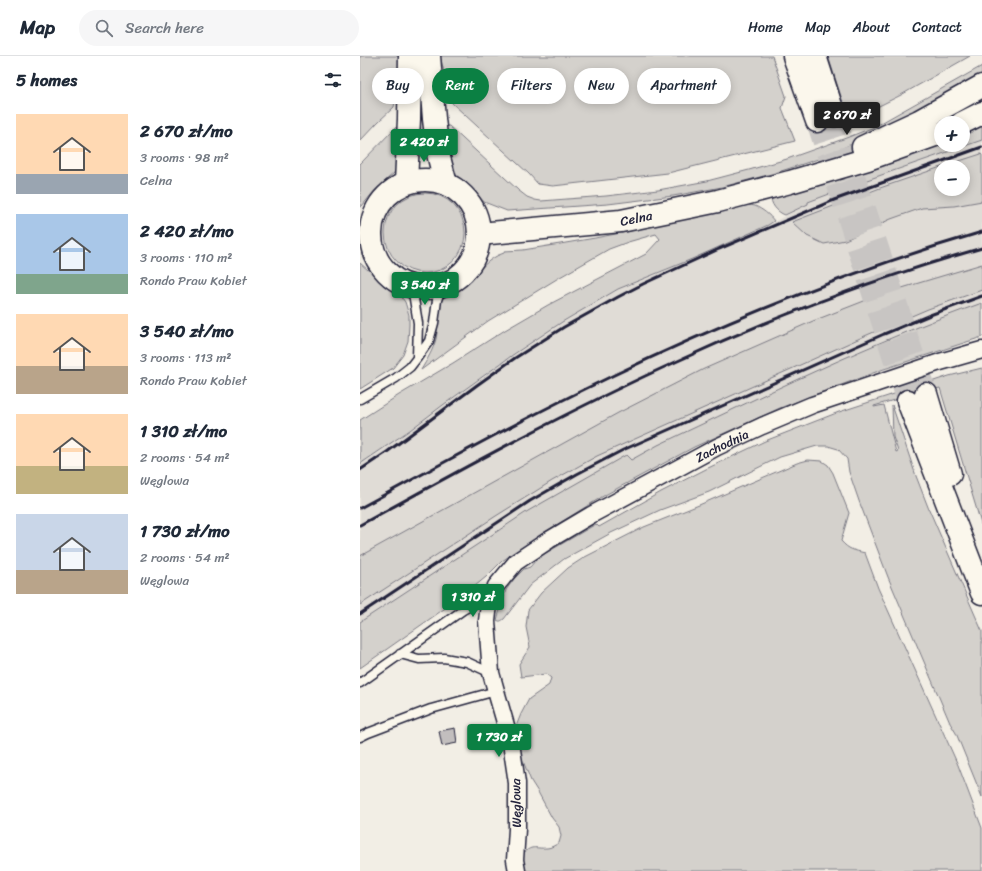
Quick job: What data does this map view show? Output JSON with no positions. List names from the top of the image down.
{
  "streets": {
    "street": ["Celna", "Zachodnia", "Węglowa"]
  },
  "crossings": [
    ["Zachodnia", "Węglowa"]
  ],
  "page": {
    "header": "Map",
    "search": "Search here",
    "nav": [
      "Home",
      "Map",
      "About",
      "Contact"
    ],
    "heading": "5 homes",
    "chip": [
      "Buy",
      "Rent",
      "Filters",
      "New",
      "Apartment"
    ],
    "price": [
      "2 670 zł",
      "2 420 zł",
      "3 540 zł",
      "1 310 zł",
      "1 730 zł"
    ],
    "list": [
      {
        "name": "2 670 zł/mo",
        "note": "3 rooms · 98 m² · Celna"
      },
      {
        "name": "2 420 zł/mo",
        "note": "3 rooms · 110 m² · Rondo Praw Kobiet"
      },
      {
        "name": "3 540 zł/mo",
        "note": "3 rooms · 113 m² · Rondo Praw Kobiet"
      },
      {
        "name": "1 310 zł/mo",
        "note": "2 rooms · 54 m² · Węglowa"
      },
      {
        "name": "1 730 zł/mo",
        "note": "2 rooms · 54 m² · Węglowa"
      }
    ],
    "map_buttons": ["+", "−"]
  }
}
